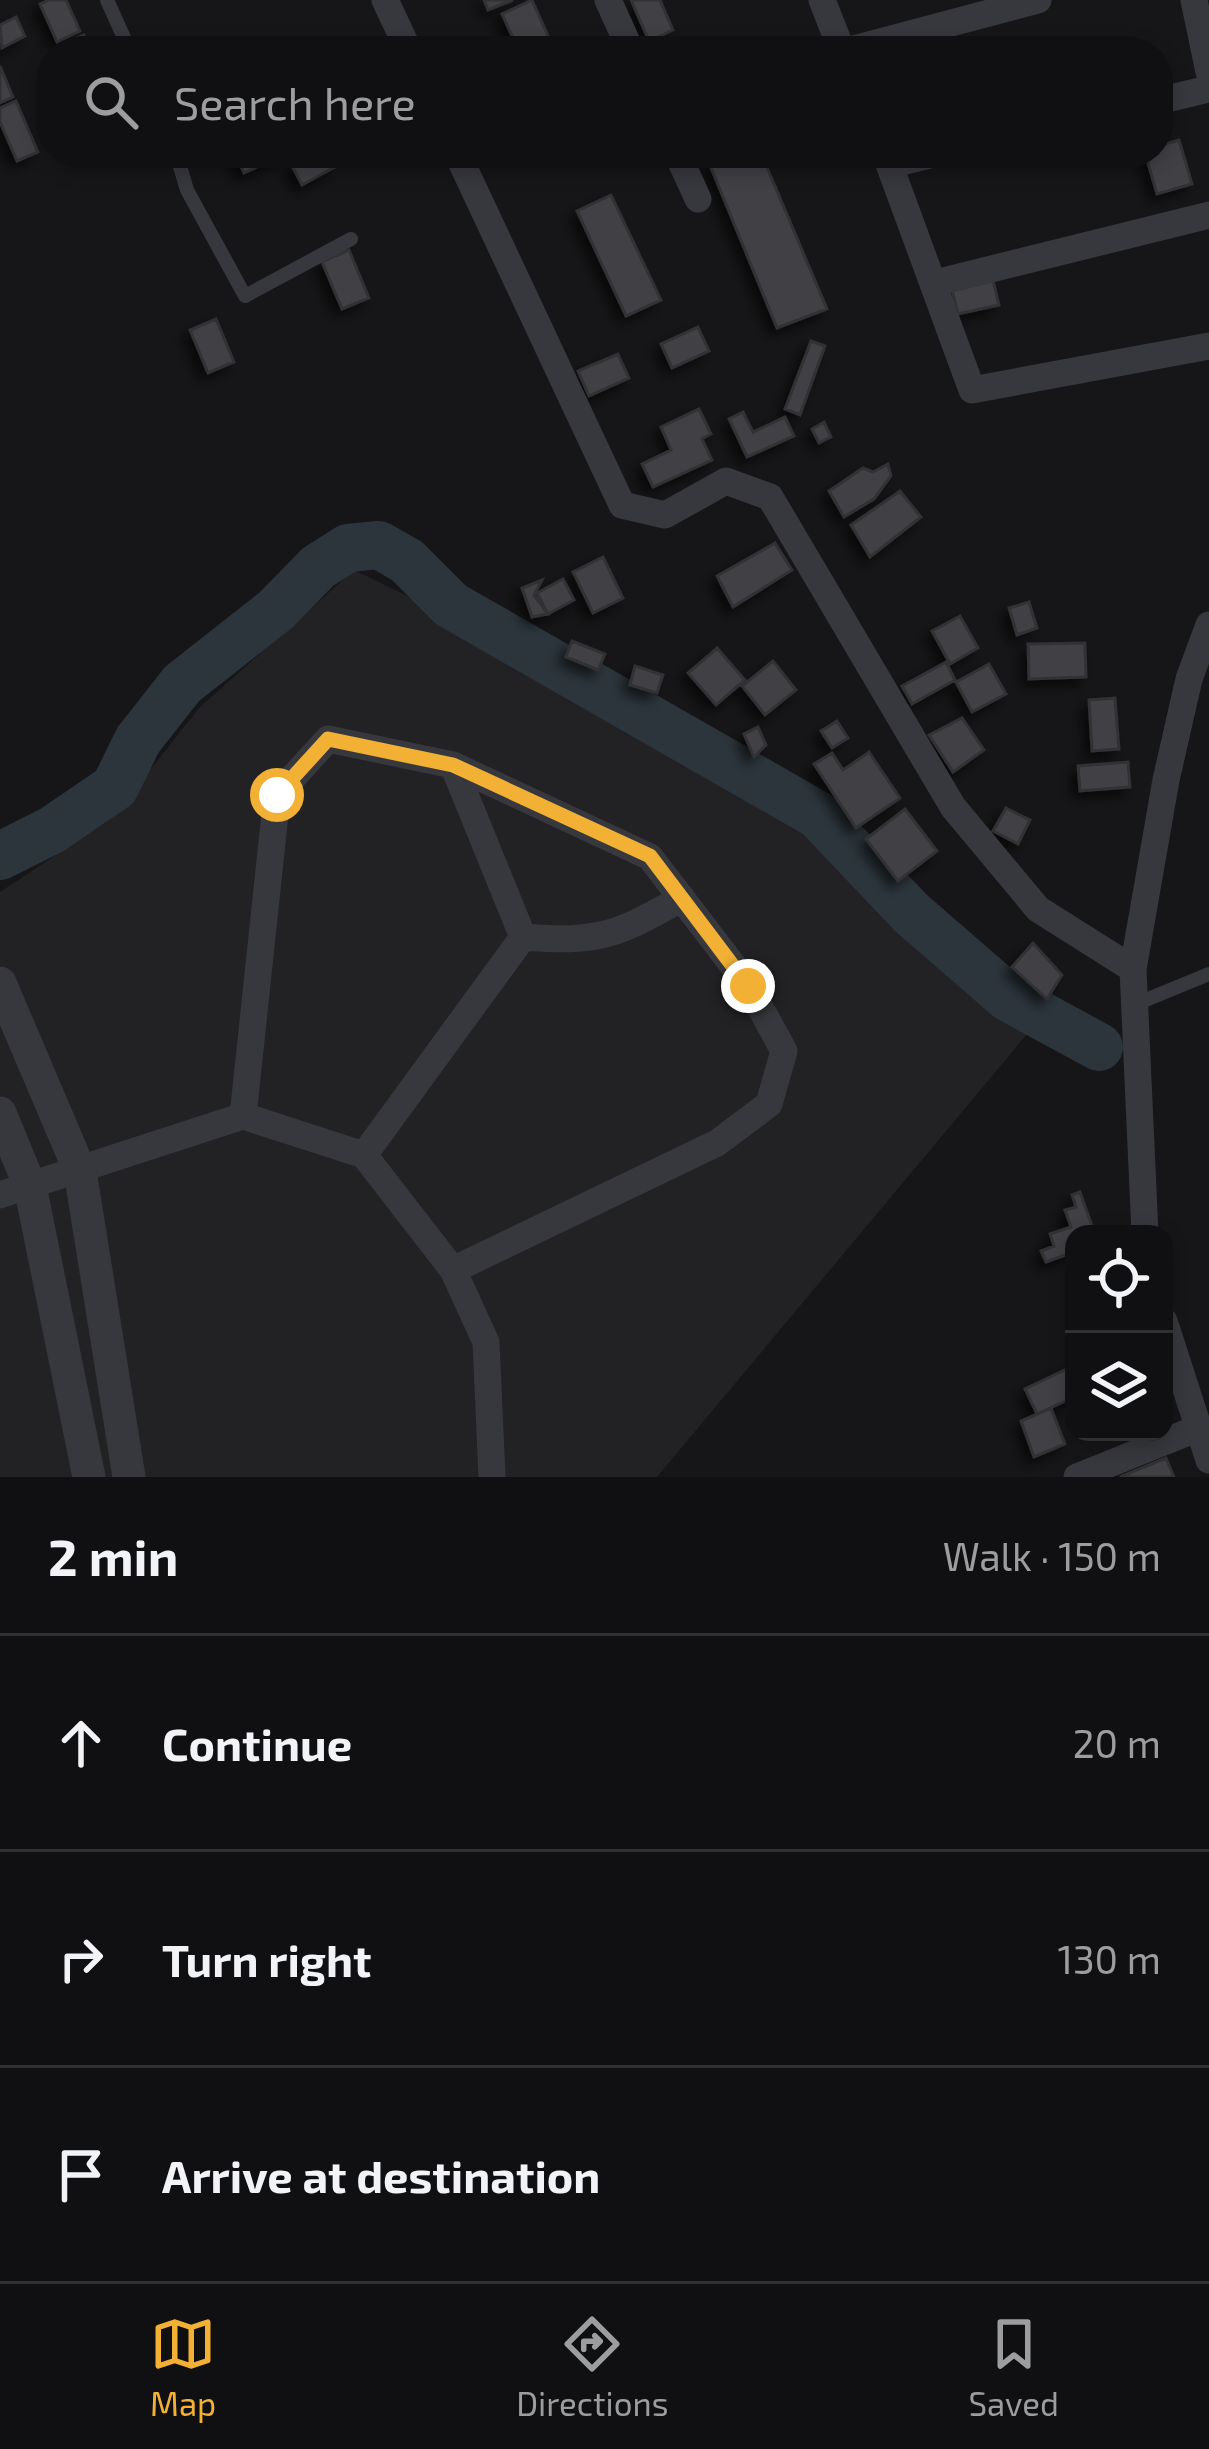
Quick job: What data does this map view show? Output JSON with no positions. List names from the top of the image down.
{
  "page": {
    "search": "Search here",
    "heading": ["2 min", "Walk · 150 m"],
    "list": [
      ["Continue", "20 m"],
      ["Turn right", "130 m"],
      "Arrive at destination"
    ],
    "nav": ["Map", "Directions", "Saved"]
  }
}
